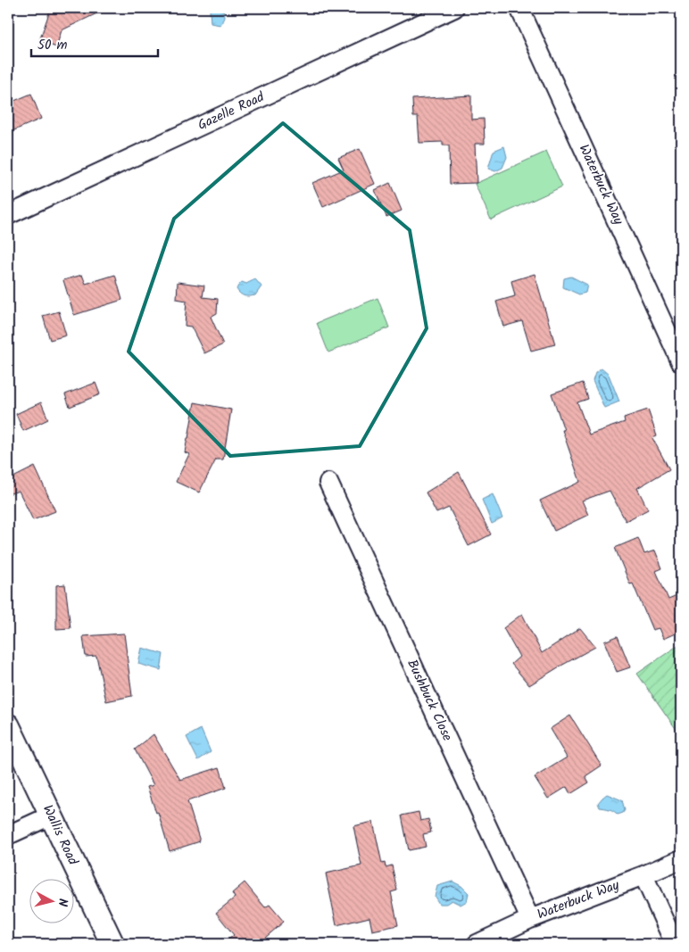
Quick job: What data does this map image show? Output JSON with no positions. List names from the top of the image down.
{
  "streets": {
    "street": [
      "Gazelle Road",
      "Waterbuck Way",
      "Bushbuck Close",
      "Wallis Road"
    ]
  },
  "crossings": [
    ["Waterbuck Way", "Bushbuck Close"]
  ],
  "scale_bar": "50 m",
  "north": "right"
}
